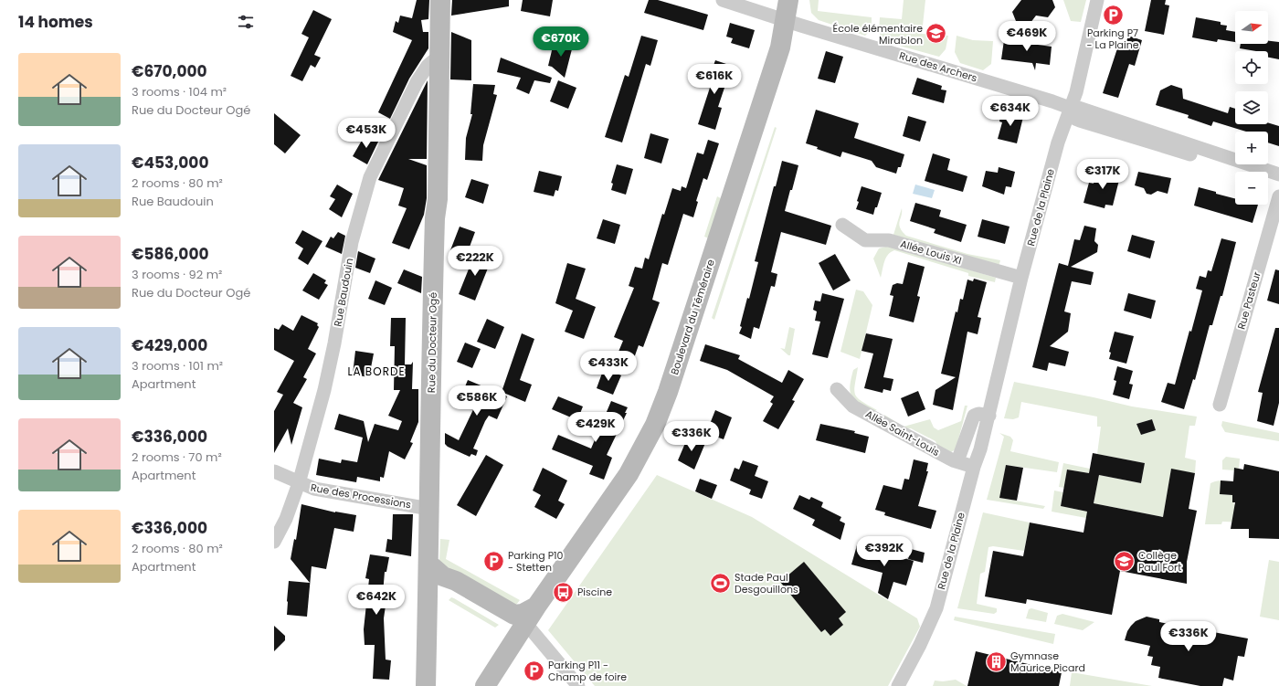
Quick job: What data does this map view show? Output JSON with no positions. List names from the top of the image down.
{
  "streets": {
    "main road": ["Boulevard du Téméraire", "Rue du Docteur Ogé"],
    "street": [
      "Rue des Archers",
      "Rue de la Plaine",
      "Allée Louis XI",
      "Rue Baudouin",
      "Rue Pasteur",
      "Allée Saint-Louis",
      "Rue des Processions"
    ]
  },
  "crossings": [
    ["Rue des Archers", "Rue de la Plaine"],
    ["Rue des Archers", "Boulevard du Téméraire"],
    ["Rue de la Plaine", "Allée Louis XI"],
    ["Rue de la Plaine", "Allée Saint-Louis"],
    ["Rue Baudouin", "Rue du Docteur Ogé"],
    ["Rue Baudouin", "Rue des Processions"],
    ["Rue du Docteur Ogé", "Rue des Processions"]
  ],
  "districts": ["LA BORDE"],
  "places": {
    "parking": ["Parking P7 - La Plaine", "Parking P10 - Stetten", "Parking P11 - Champ de foire"],
    "school or university": ["École élémentaire Mirablon", "Collège Paul Fort"],
    "sports": ["Stade Paul Desgouillons"],
    "bus stop": ["Piscine"],
    "building": ["Gymnase Maurice Picard"]
  },
  "north": "right",
  "page": {
    "heading": "14 homes",
    "map_buttons": ["+", "−"],
    "price": [
      "€469K",
      "€670K",
      "€616K",
      "€634K",
      "€453K",
      "€317K",
      "€222K",
      "€433K",
      "€586K",
      "€429K",
      "€336K",
      "€392K",
      "€642K",
      "€336K"
    ],
    "list": [
      {
        "name": "€670,000",
        "note": "3 rooms · 104 m² · Rue du Docteur Ogé"
      },
      {
        "name": "€453,000",
        "note": "2 rooms · 80 m² · Rue Baudouin"
      },
      {
        "name": "€586,000",
        "note": "3 rooms · 92 m² · Rue du Docteur Ogé"
      },
      {
        "name": "€429,000",
        "note": "3 rooms · 101 m² · Apartment"
      },
      {
        "name": "€336,000",
        "note": "2 rooms · 70 m² · Apartment"
      },
      {
        "name": "€336,000",
        "note": "2 rooms · 80 m² · Apartment"
      }
    ]
  }
}
